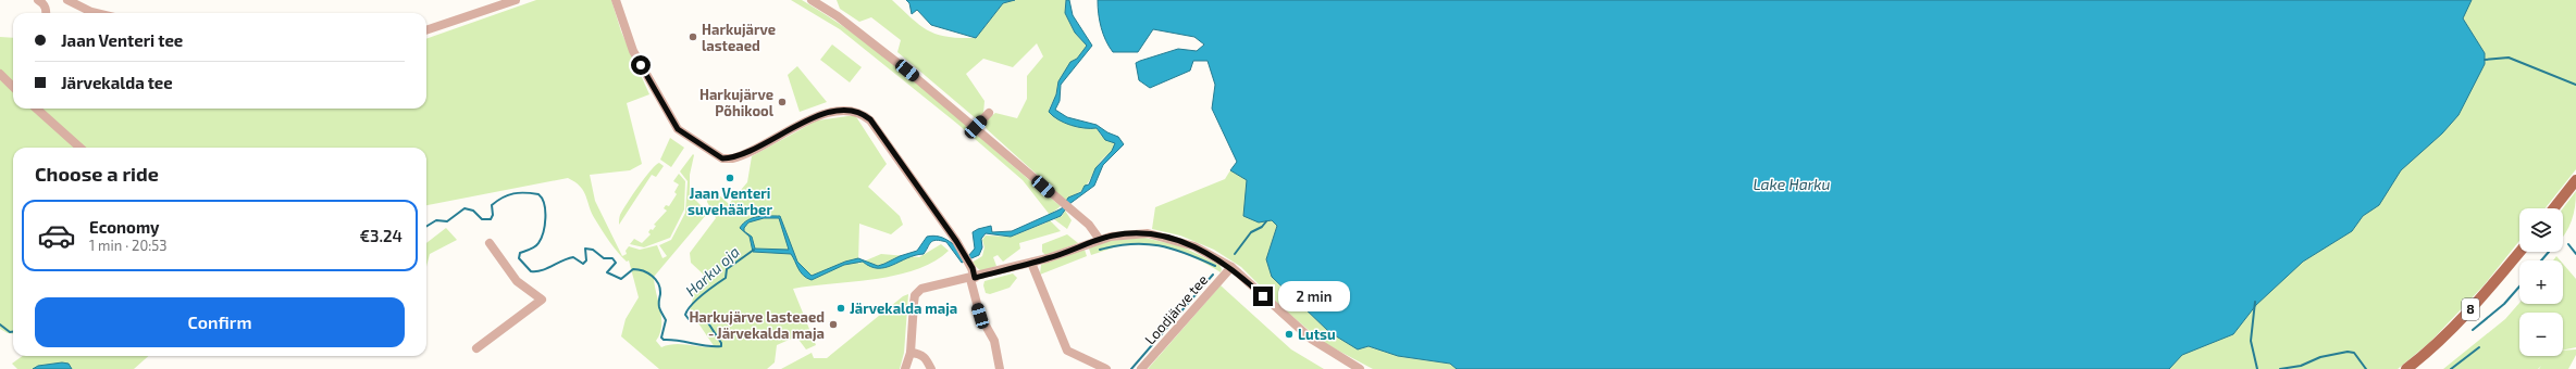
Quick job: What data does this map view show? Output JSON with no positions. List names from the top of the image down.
{
  "streets": {
    "main road": ["8"],
    "street": ["Loodjärve tee"]
  },
  "water": ["Lake Harku", "Harku oja"],
  "places": [
    "Harkujärve lasteaed",
    "Harkujärve Põhikool",
    "Jaan Venteri suvehäärber",
    "Järvekalda maja",
    "Harkujärve lasteaed - Järvekalda maja",
    "Lutsu"
  ],
  "page": {
    "banner": ["Jaan Venteri tee", "Järvekalda tee"],
    "heading": "Choose a ride",
    "list": [
      {
        "name": "Economy",
        "note": "1 min · 20:53",
        "value": "€3.24"
      }
    ],
    "map_buttons": ["+", "−"],
    "bubble": "2 min",
    "buttons": "Confirm"
  }
}
